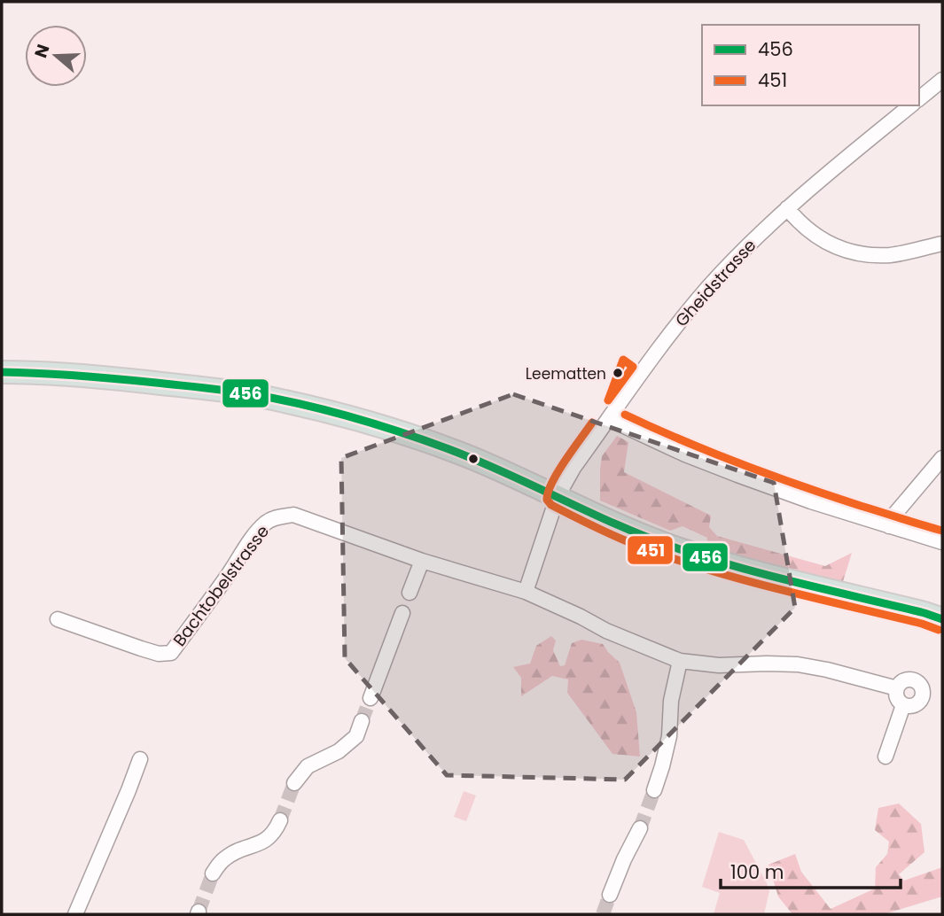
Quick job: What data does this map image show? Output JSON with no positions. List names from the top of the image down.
{
  "streets": {
    "street": ["Gheidstrasse", "Bachtobelstrasse"]
  },
  "places": ["Leematten"],
  "lines": ["transit line 451", "transit line 456"],
  "legend": ["456", "451"],
  "scale_bar": "100 m",
  "north": "left"
}
